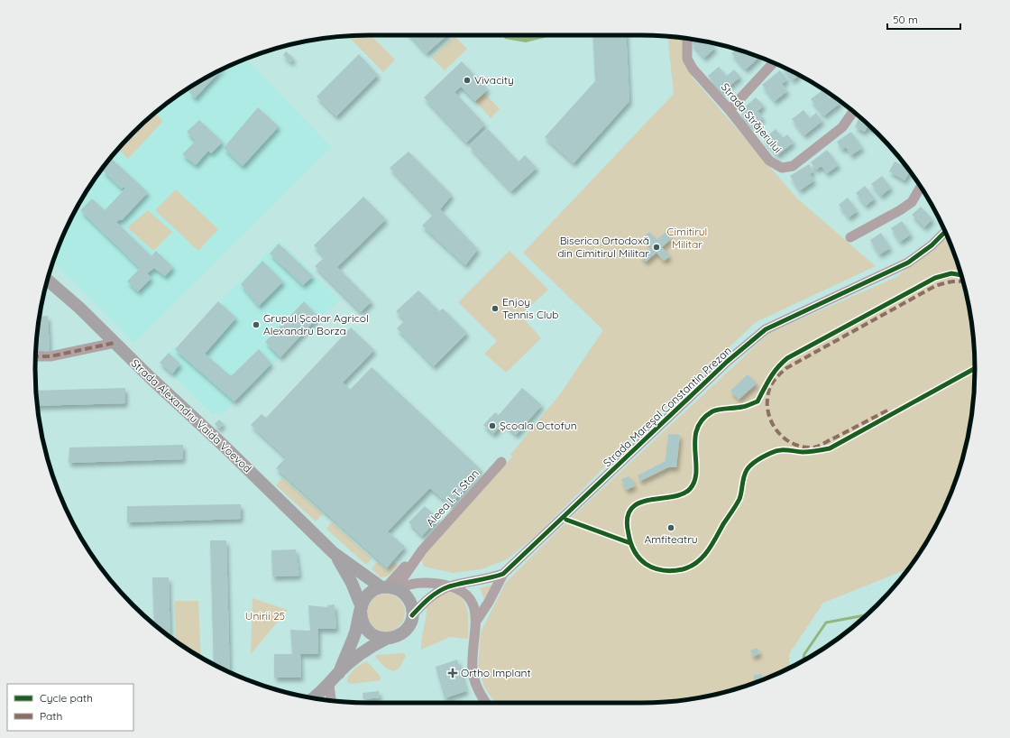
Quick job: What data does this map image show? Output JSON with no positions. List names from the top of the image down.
{
  "streets": {
    "main road": ["Strada Alexandru Vaida Voevod"],
    "street": ["Strada Străjerului", "Strada Mareșal Constantin Prezan", "Aleea I. T. Stan"]
  },
  "crossings": [
    ["Strada Mareșal Constantin Prezan", "Strada Alexandru Vaida Voevod"],
    ["Strada Mareșal Constantin Prezan", "Aleea I. T. Stan"],
    ["Strada Alexandru Vaida Voevod", "Aleea I. T. Stan"]
  ],
  "parks": ["Cimitirul Militar", "Unirii 25"],
  "places": {
    "other": [
      "Vivacity",
      "Biserica Ortodoxă din Cimitirul Militar",
      "Enjoy Tennis Club",
      "Grupul Școlar Agricol Alexandru Borza",
      "Școala Octofun",
      "Amfiteatru"
    ],
    "health": ["Ortho Implant"]
  },
  "legend": ["Cycle path", "Path"],
  "scale_bar": "50 m"
}
